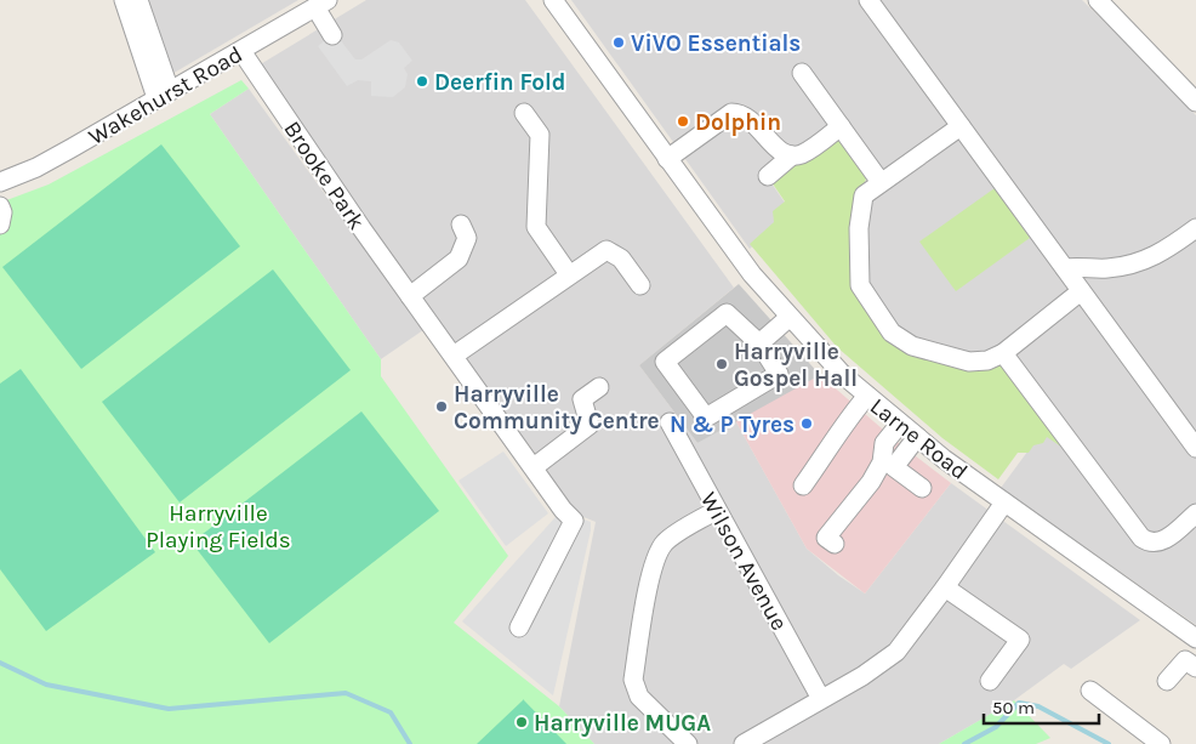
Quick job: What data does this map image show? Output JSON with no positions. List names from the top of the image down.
{
  "streets": {
    "street": [
      "Wakehurst Road",
      "Brooke Park",
      "Larne Road",
      "Wilson Avenue"
    ]
  },
  "crossings": [
    ["Wakehurst Road", "Brooke Park"]
  ],
  "parks": ["Harryville Playing Fields"],
  "places": [
    "ViVO Essentials",
    "Deerfin Fold",
    "Dolphin",
    "Harryville Gospel Hall",
    "Harryville Community Centre",
    "N & P Tyres",
    "Harryville MUGA"
  ],
  "scale_bar": "50 m"
}
